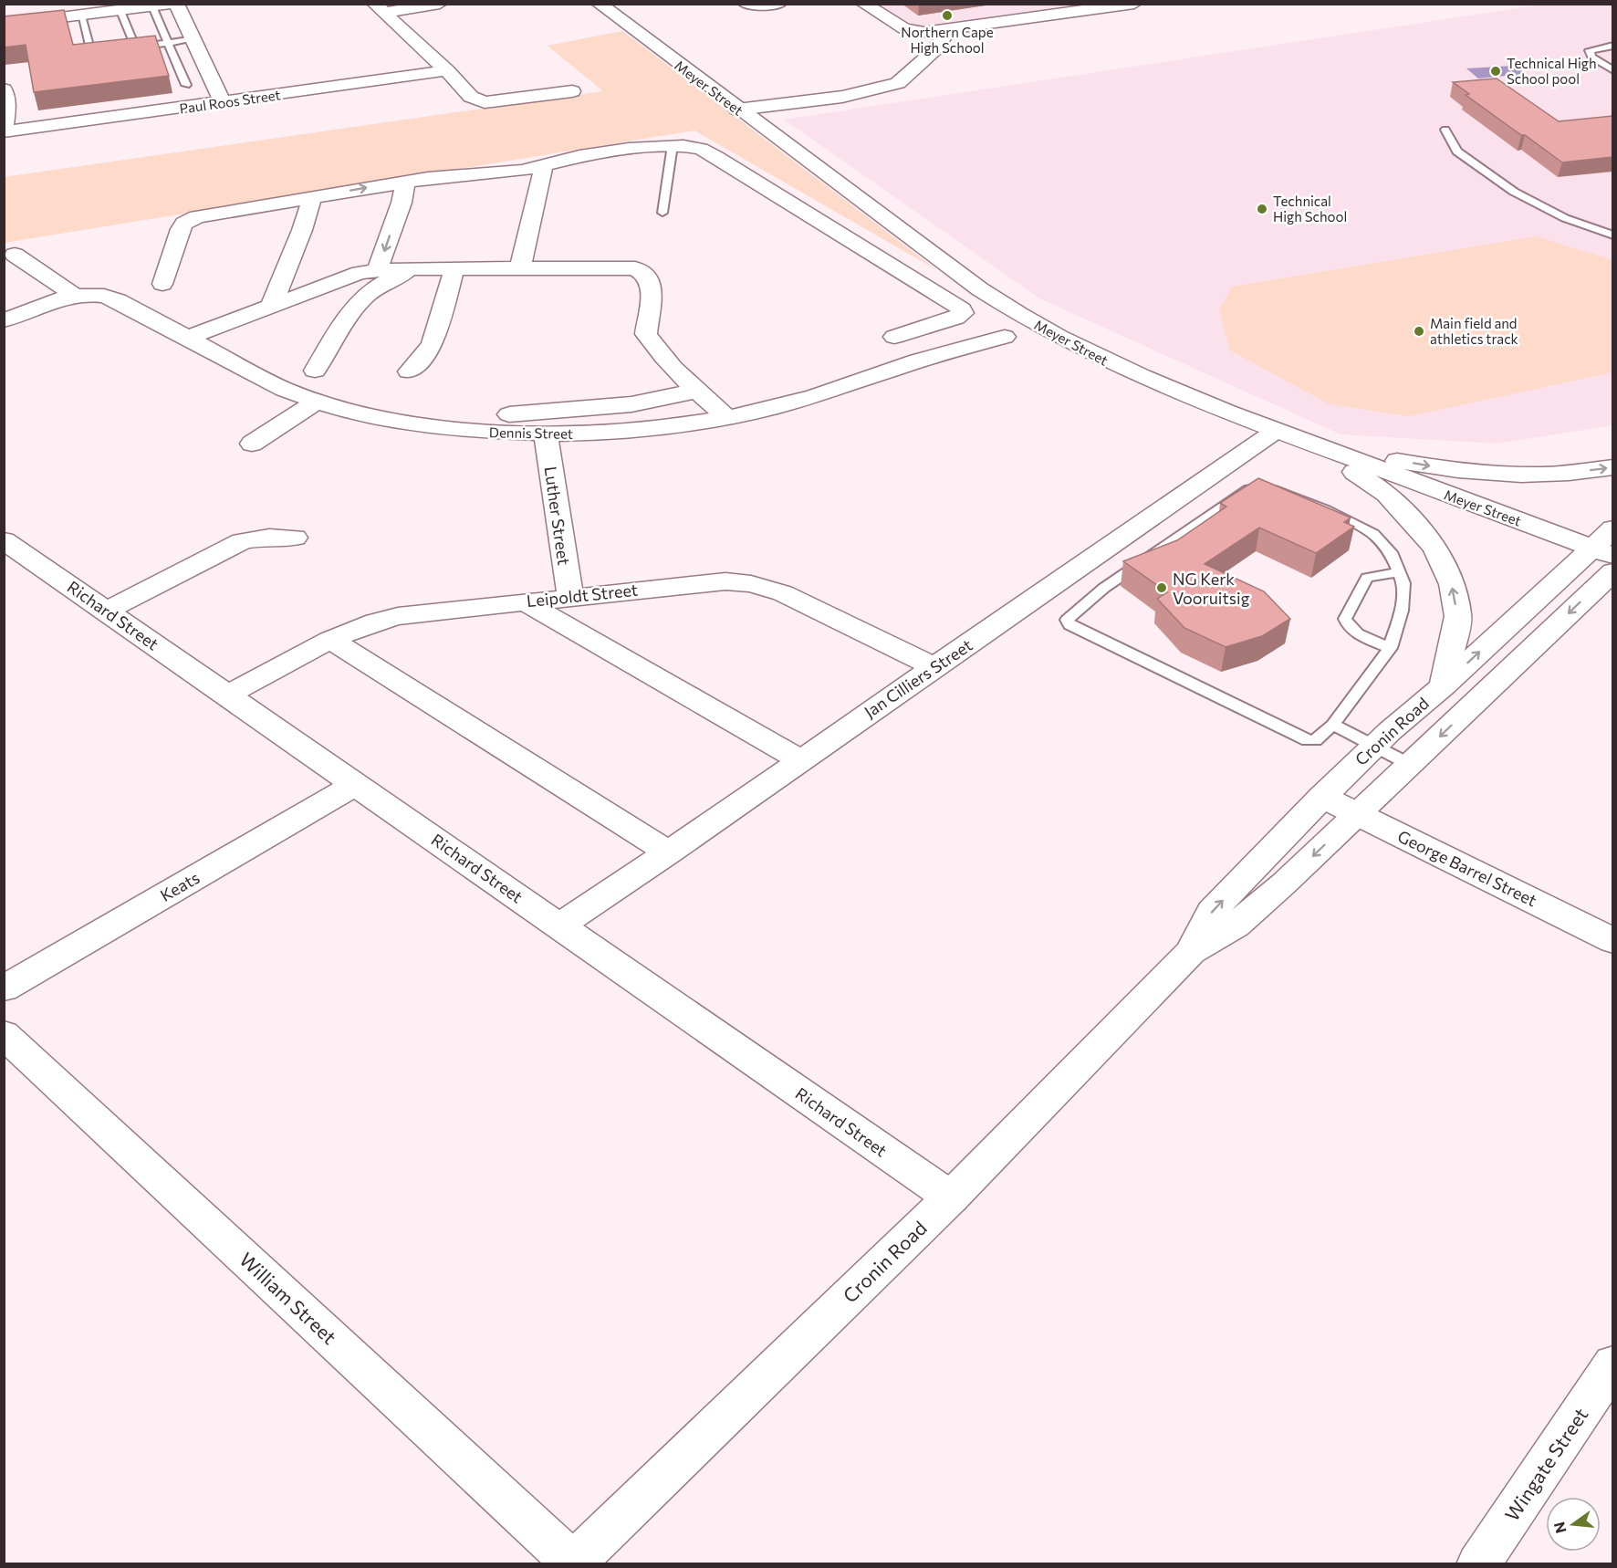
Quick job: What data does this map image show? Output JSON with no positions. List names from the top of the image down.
{
  "streets": {
    "street": [
      "Meyer Street",
      "Paul Roos Street",
      "Dennis Street",
      "Luther Street",
      "Leipoldt Street",
      "Richard Street",
      "Jan Cilliers Street",
      "Cronin Road",
      "George Barrel Street",
      "Keats",
      "William Street",
      "Wingate Street"
    ]
  },
  "crossings": [
    ["Meyer Street", "Jan Cilliers Street"],
    ["Meyer Street", "Cronin Road"],
    ["Dennis Street", "Luther Street"],
    ["Luther Street", "Leipoldt Street"],
    ["Leipoldt Street", "Richard Street"],
    ["Leipoldt Street", "Jan Cilliers Street"],
    ["Richard Street", "Jan Cilliers Street"],
    ["Richard Street", "Cronin Road"],
    ["Richard Street", "Keats"],
    ["Cronin Road", "George Barrel Street"],
    ["Cronin Road", "William Street"]
  ],
  "places": [
    "Northern Cape High School",
    "Technical High School pool",
    "Technical High School",
    "Main field and athletics track",
    "NG Kerk Vooruitsig"
  ],
  "north": "left"
}
